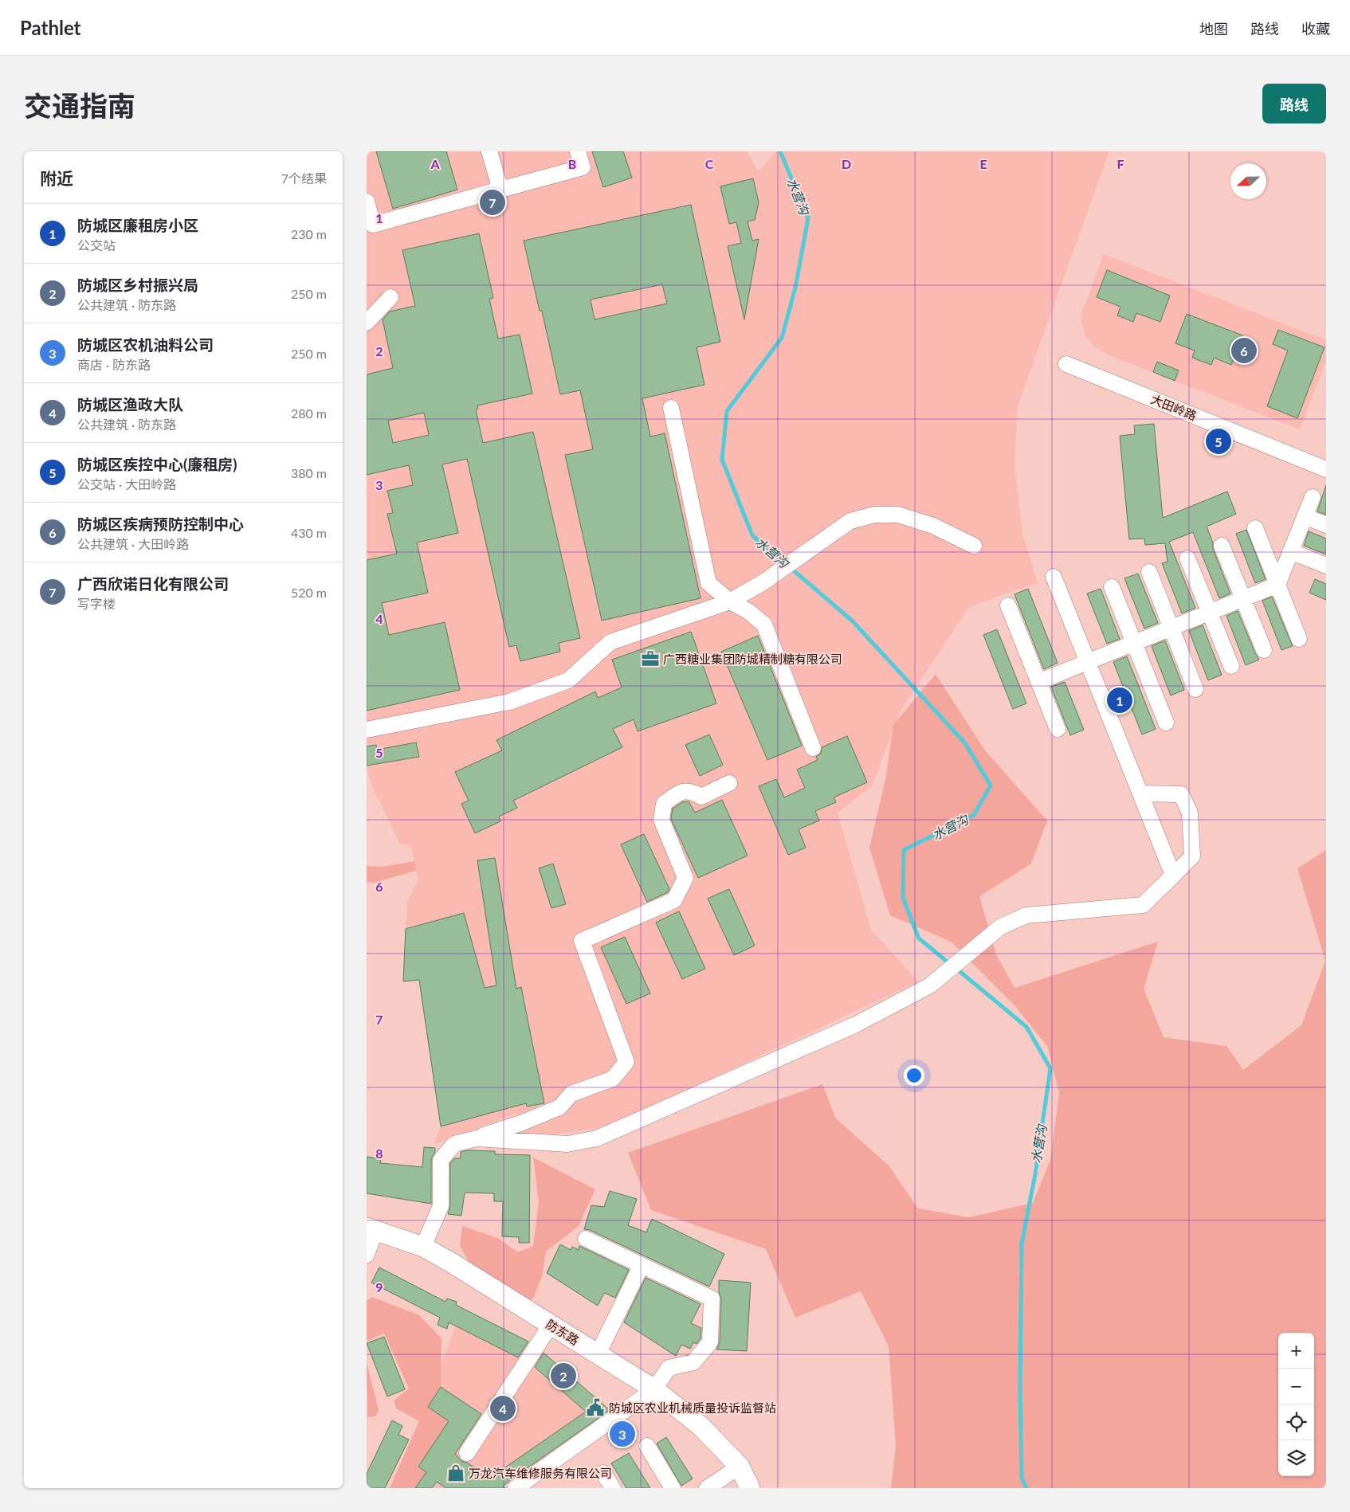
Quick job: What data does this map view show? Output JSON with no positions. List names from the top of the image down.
{
  "streets": {
    "main road": ["防东路"],
    "street": ["大田岭路"]
  },
  "water": ["水营沟"],
  "places": {
    "office": ["广西糖业集团防城精制糖有限公司"],
    "public building": ["防城区农业机械质量投诉监督站"],
    "shop": ["万龙汽车维修服务有限公司"]
  },
  "north": "left",
  "page": {
    "header": "Pathlet",
    "nav": ["地图", "路线", "收藏"],
    "title": "交通指南",
    "buttons": "路线",
    "heading": ["附近", "7个结果"],
    "pins": [
      "7",
      "6",
      "5",
      "1",
      "2",
      "4",
      "3"
    ],
    "list": [
      {
        "mark": "1",
        "name": "防城区廉租房小区",
        "note": "公交站",
        "value": "230 m"
      },
      {
        "mark": "2",
        "name": "防城区乡村振兴局",
        "note": "公共建筑 · 防东路",
        "value": "250 m"
      },
      {
        "mark": "3",
        "name": "防城区农机油料公司",
        "note": "商店 · 防东路",
        "value": "250 m"
      },
      {
        "mark": "4",
        "name": "防城区渔政大队",
        "note": "公共建筑 · 防东路",
        "value": "280 m"
      },
      {
        "mark": "5",
        "name": "防城区疾控中心(廉租房)",
        "note": "公交站 · 大田岭路",
        "value": "380 m"
      },
      {
        "mark": "6",
        "name": "防城区疾病预防控制中心",
        "note": "公共建筑 · 大田岭路",
        "value": "430 m"
      },
      {
        "mark": "7",
        "name": "广西欣诺日化有限公司",
        "note": "写字楼",
        "value": "520 m"
      }
    ],
    "map_buttons": ["+", "−"]
  },
  "grid": {
    "columns": [
      "A",
      "B",
      "C",
      "D",
      "E",
      "F"
    ],
    "rows": [
      "1",
      "2",
      "3",
      "4",
      "5",
      "6",
      "7",
      "8",
      "9"
    ]
  }
}
